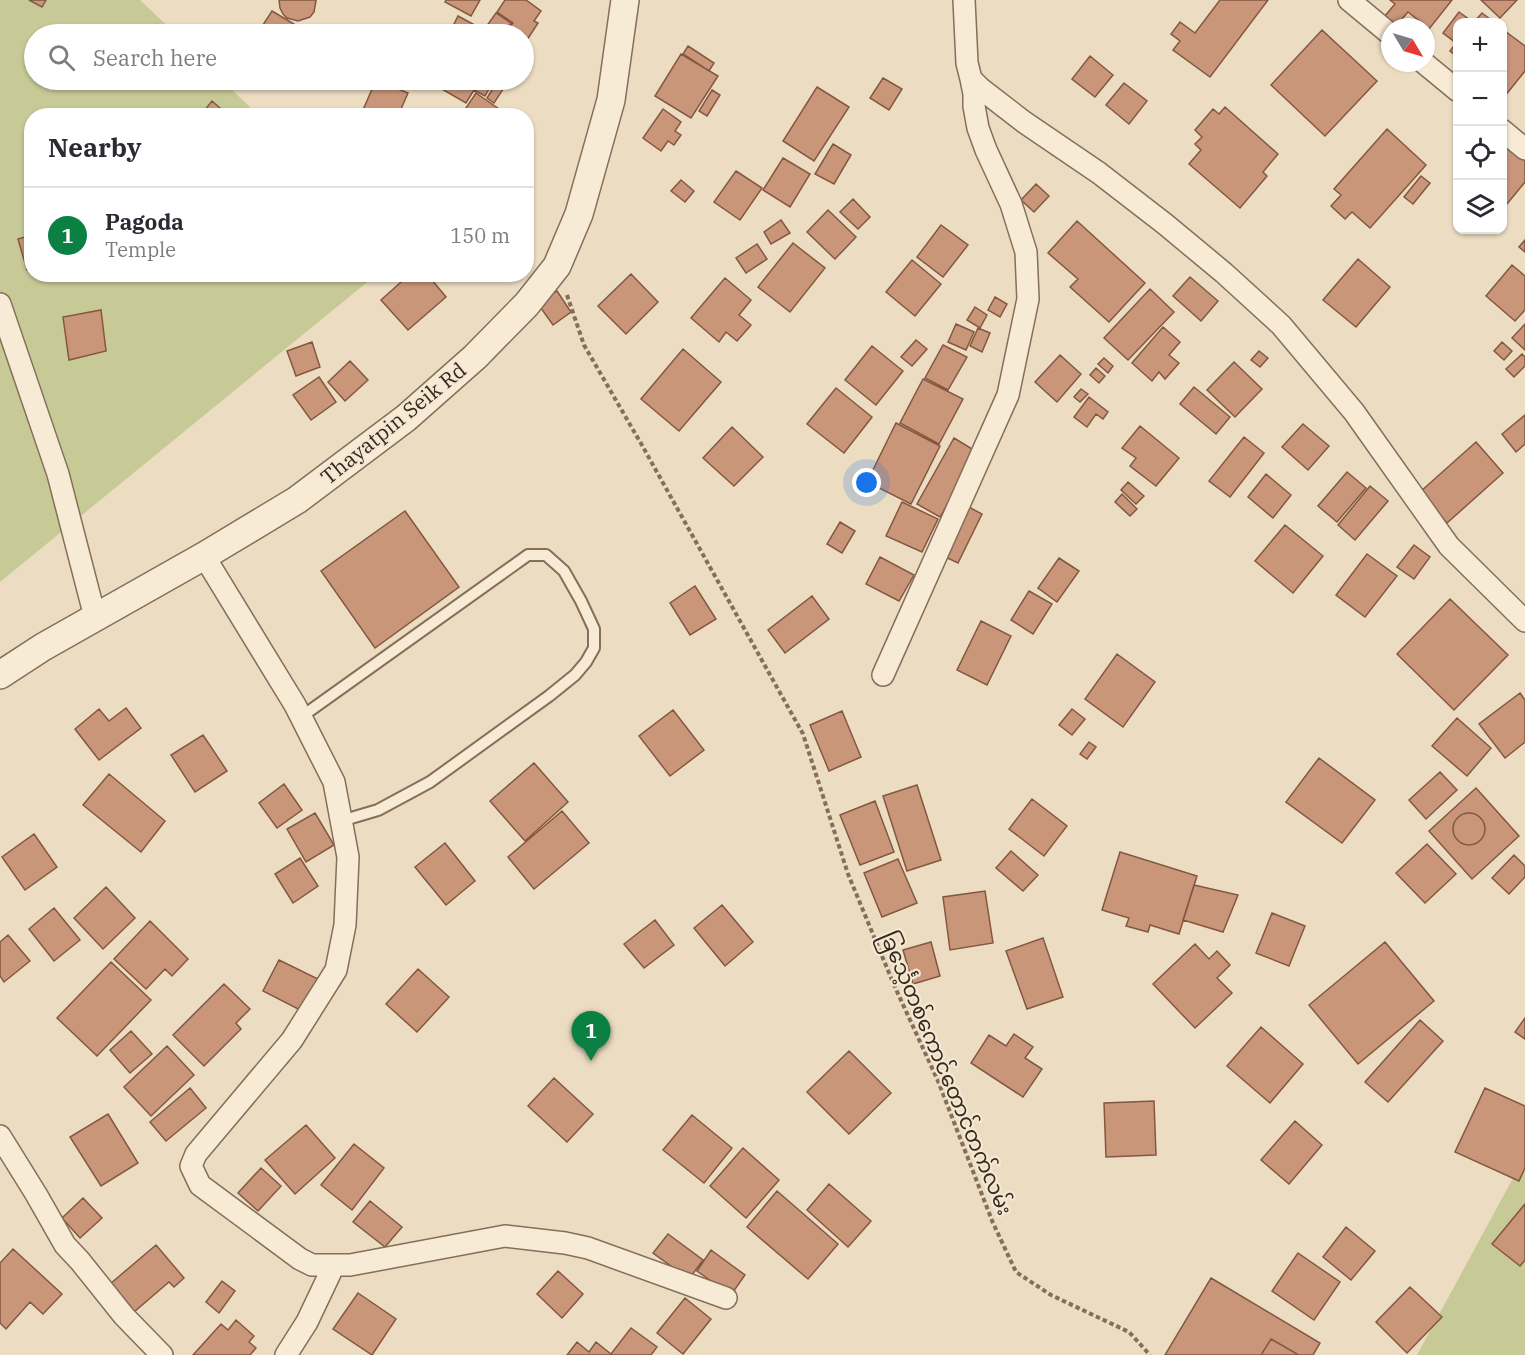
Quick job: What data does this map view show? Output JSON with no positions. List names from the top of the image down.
{
  "streets": {
    "street": ["Thayatpin Seik Rd"],
    "path": ["ခြင်္သေ့တစ်ကောင်တောင်တက်လမ်း"]
  },
  "crossings": [
    ["Thayatpin Seik Rd", "ခြင်္သေ့တစ်ကောင်တောင်တက်လမ်း"]
  ],
  "north": "bottom right",
  "page": {
    "map_buttons": ["+", "−"],
    "search": "Search here",
    "heading": "Nearby",
    "list": [
      {
        "mark": "1",
        "name": "Pagoda",
        "note": "Temple",
        "value": "150 m"
      }
    ],
    "pins": "1"
  }
}
